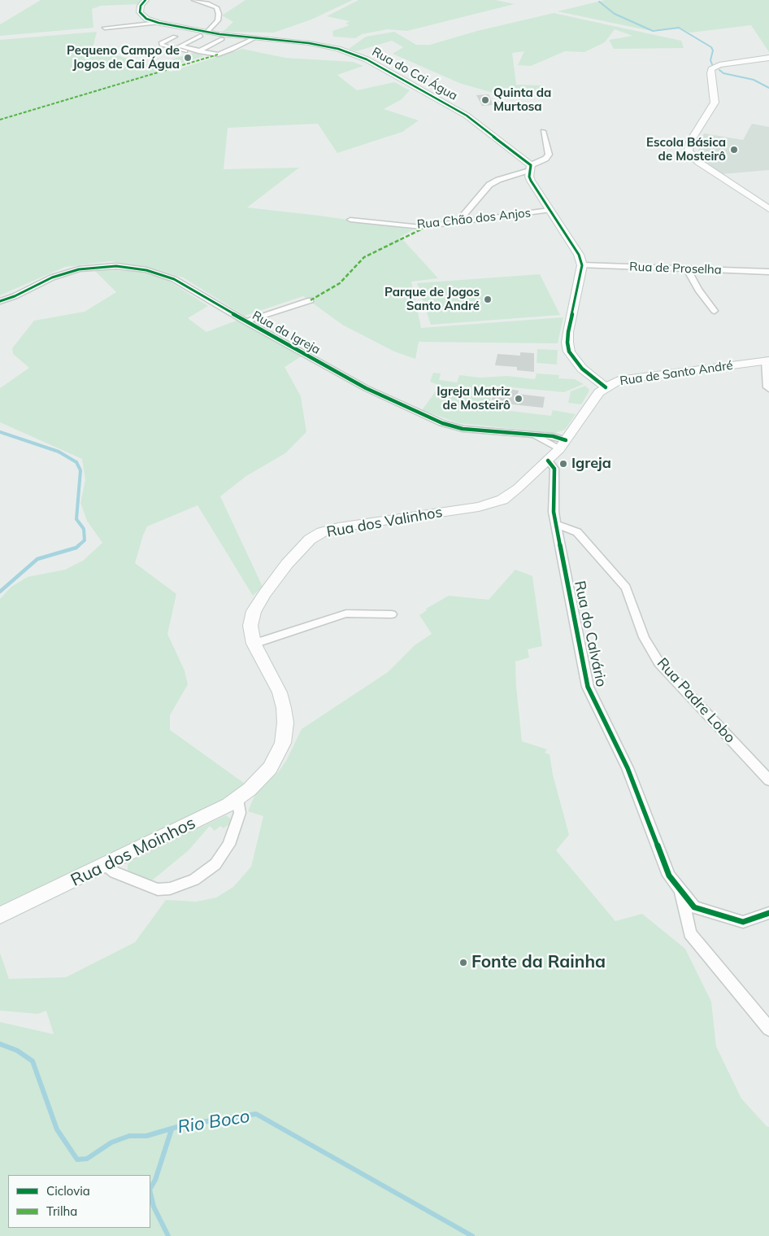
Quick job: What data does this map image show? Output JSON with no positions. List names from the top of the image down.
{
  "streets": {
    "main road": [
      "Rua do Cai Água",
      "Rua de Santo André",
      "Rua dos Valinhos",
      "Rua dos Moinhos"
    ],
    "street": [
      "Rua Chão dos Anjos",
      "Rua de Proselha",
      "Rua da Igreja",
      "Rua do Calvário",
      "Rua Padre Lobo"
    ]
  },
  "crossings": [
    ["Rua da Igreja", "Rua de Santo André"],
    ["Rua de Santo André", "Rua dos Valinhos"],
    ["Rua de Santo André", "Rua do Calvário"],
    ["Rua dos Valinhos", "Rua do Calvário"],
    ["Rua dos Valinhos", "Rua dos Moinhos"],
    ["Rua do Calvário", "Rua Padre Lobo"]
  ],
  "water": ["Rio Boco"],
  "places": [
    "Pequeno Campo de Jogos de Cai Água",
    "Quinta da Murtosa",
    "Escola Básica de Mosteirô",
    "Parque de Jogos Santo André",
    "Igreja Matriz de Mosteirô",
    "Igreja",
    "Fonte da Rainha"
  ],
  "legend": ["Ciclovia", "Trilha"]
}
